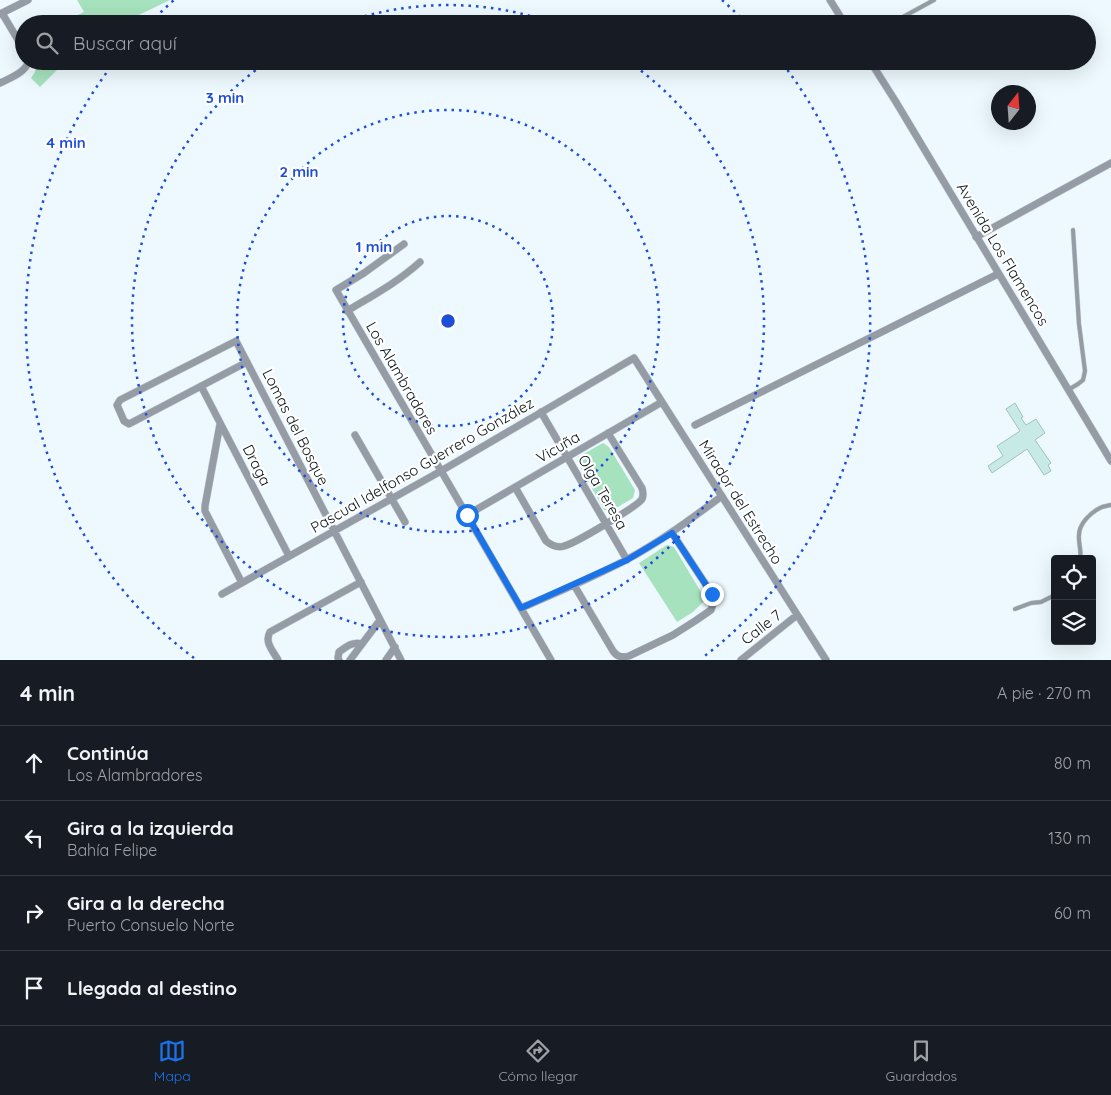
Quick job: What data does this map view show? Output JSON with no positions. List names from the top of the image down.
{
  "streets": {
    "street": [
      "Avenida Los Flamencos",
      "Los Alambradores",
      "Lomas del Bosque",
      "Vicuña",
      "Draga",
      "Pascual Idelfonso Guerrero González",
      "Olga Teresa",
      "Mirador del Estrecho",
      "Calle 7"
    ]
  },
  "crossings": [
    ["Los Alambradores", "Vicuña"],
    ["Los Alambradores", "Pascual Idelfonso Guerrero González"],
    ["Lomas del Bosque", "Draga"],
    ["Lomas del Bosque", "Pascual Idelfonso Guerrero González"],
    ["Vicuña", "Olga Teresa"],
    ["Vicuña", "Mirador del Estrecho"],
    ["Draga", "Pascual Idelfonso Guerrero González"],
    ["Pascual Idelfonso Guerrero González", "Olga Teresa"],
    ["Pascual Idelfonso Guerrero González", "Mirador del Estrecho"],
    ["Mirador del Estrecho", "Calle 7"]
  ],
  "north": "top",
  "page": {
    "search": "Buscar aquí",
    "heading": ["4 min", "A pie · 270 m"],
    "list": [
      ["Continúa", "Los Alambradores", "80 m"],
      ["Gira a la izquierda", "Bahía Felipe", "130 m"],
      ["Gira a la derecha", "Puerto Consuelo Norte", "60 m"],
      "Llegada al destino"
    ],
    "nav": ["Mapa", "Cómo llegar", "Guardados"]
  },
  "rings": [
    "3 min",
    "4 min",
    "2 min",
    "1 min"
  ]
}
